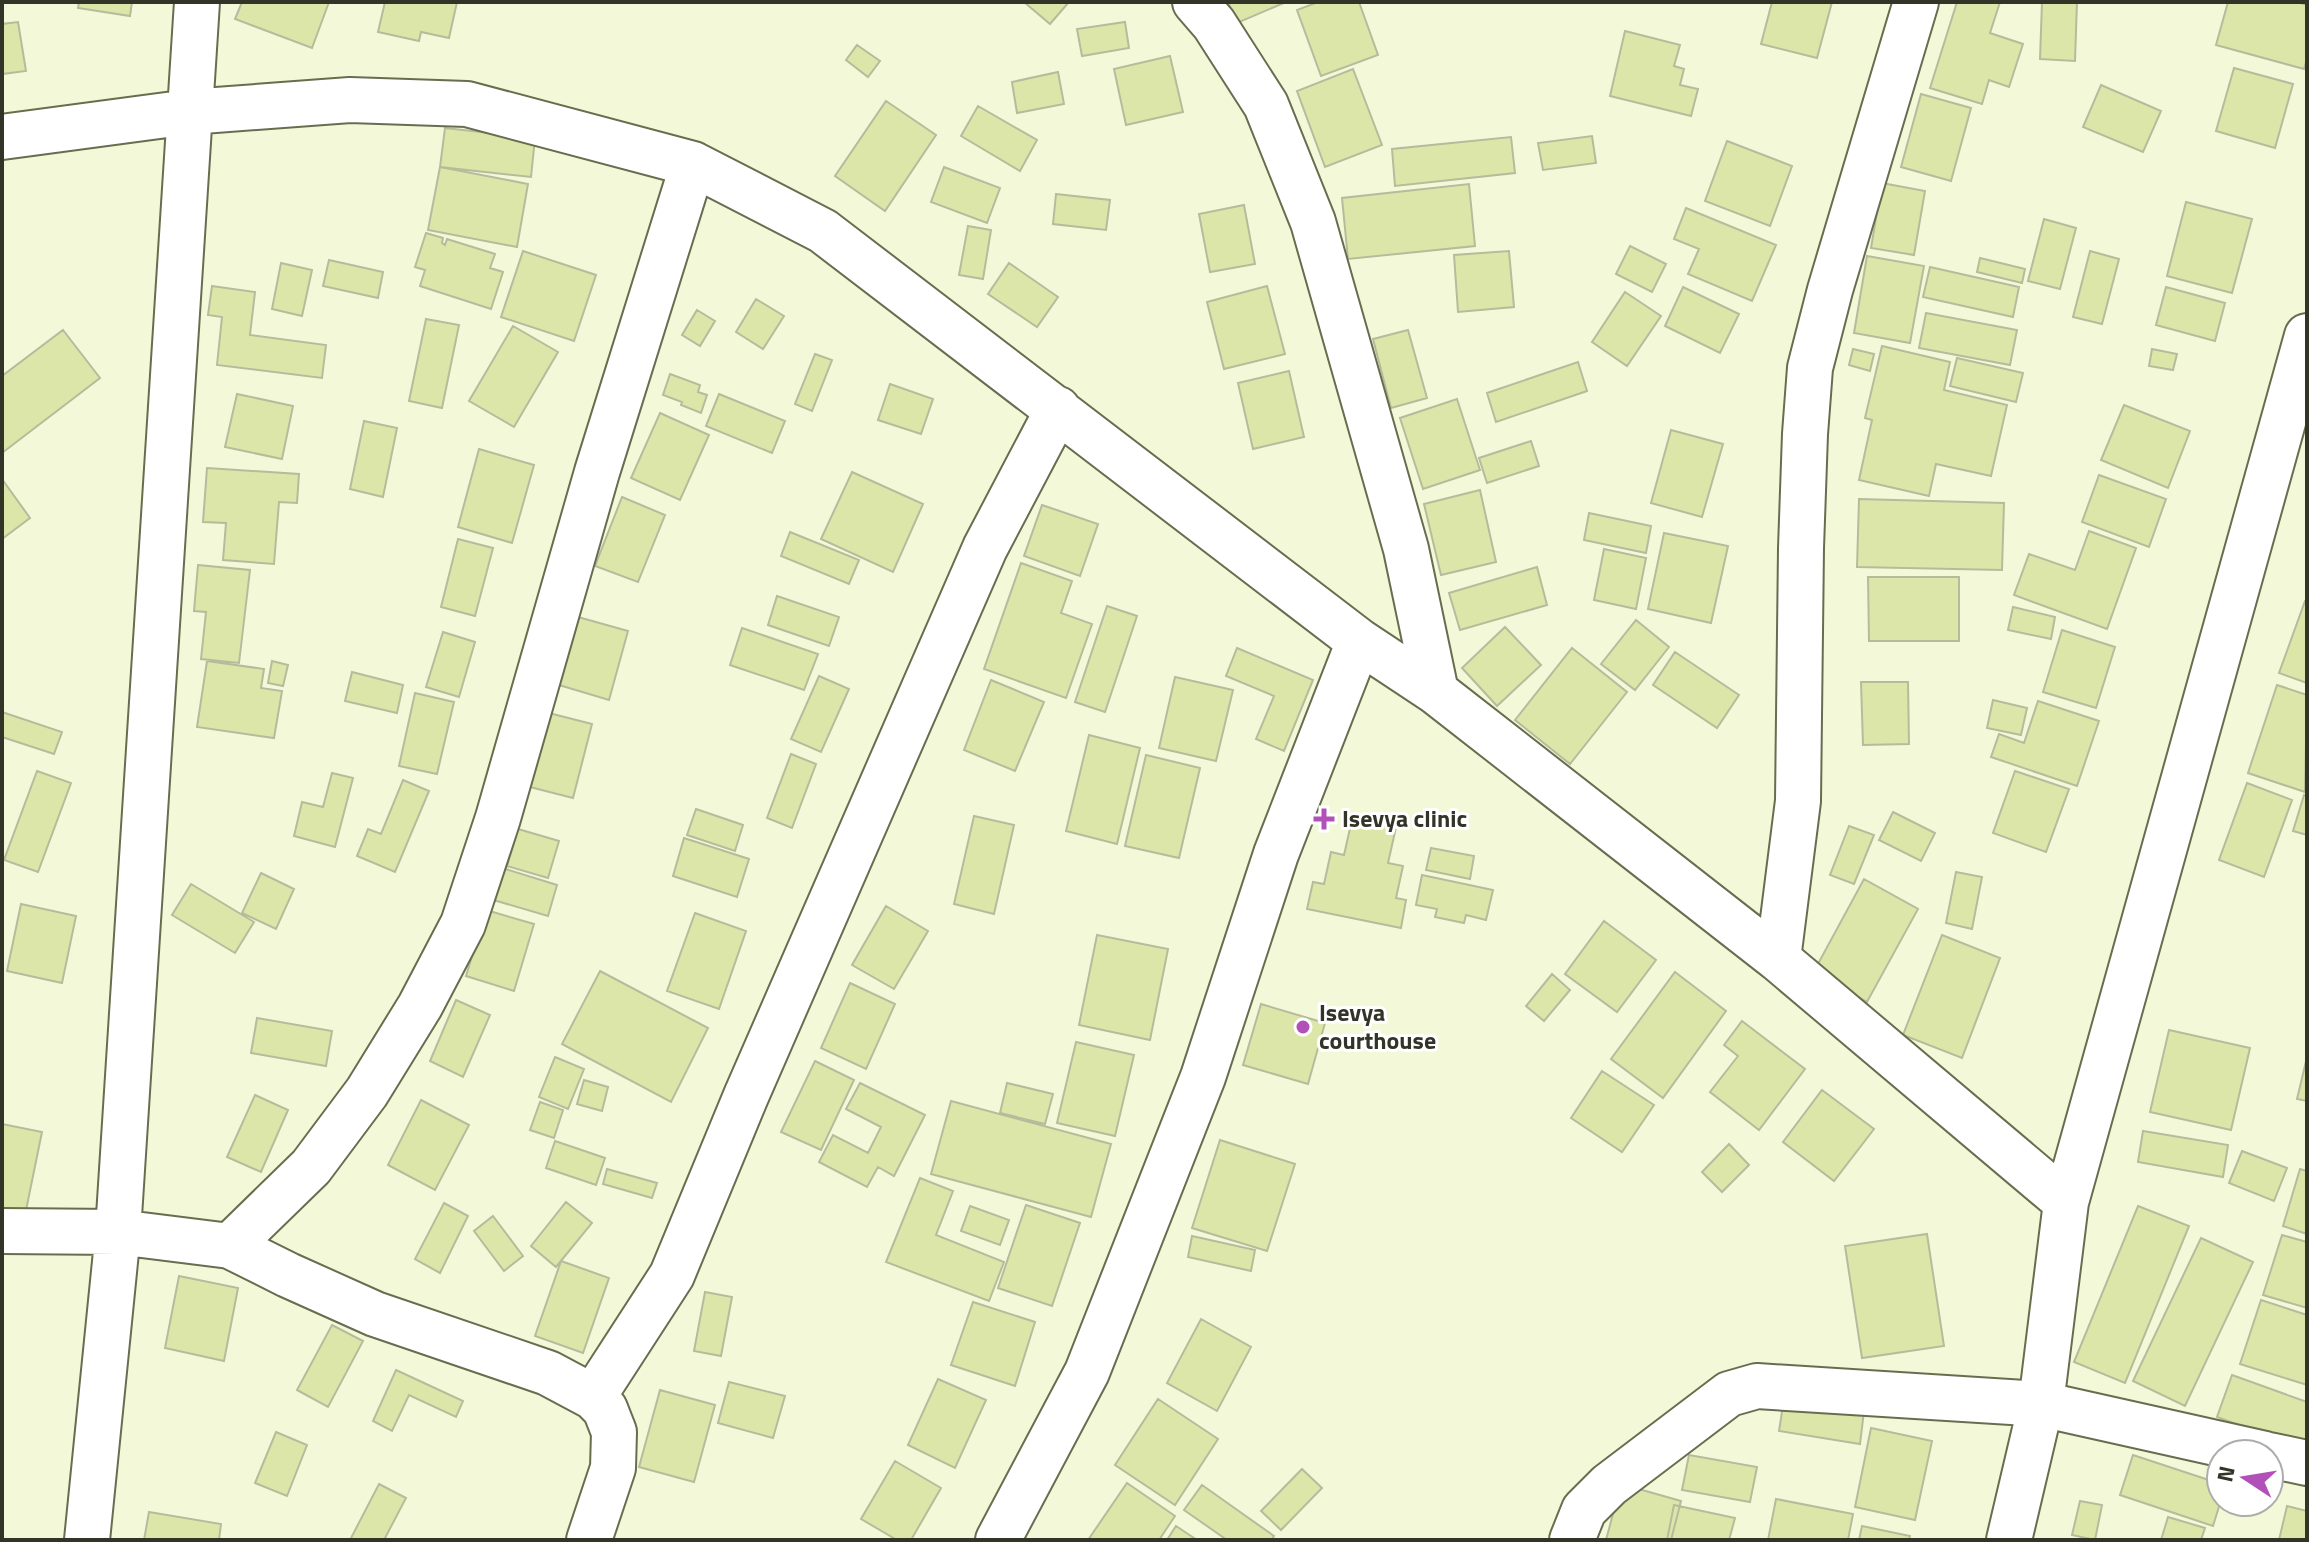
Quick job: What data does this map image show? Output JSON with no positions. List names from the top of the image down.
{
  "places": {
    "health": ["Isevya clinic"],
    "other": ["Isevya courthouse"]
  },
  "north": "left"
}
